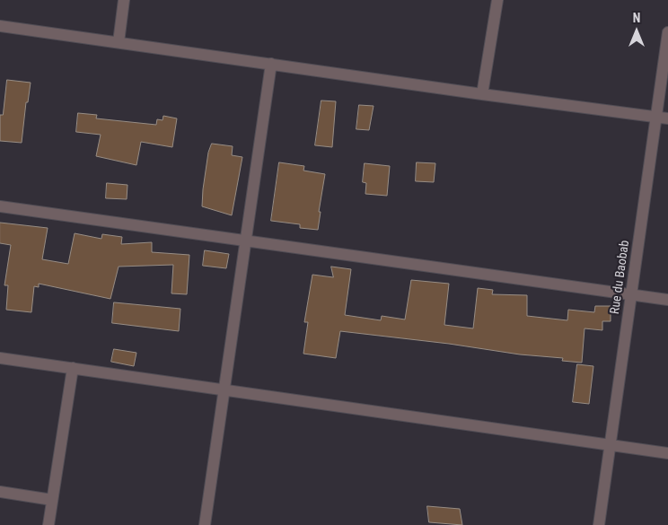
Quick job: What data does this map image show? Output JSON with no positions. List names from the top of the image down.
{
  "streets": {
    "street": ["Rue du Baobab"]
  },
  "north": "top"
}
